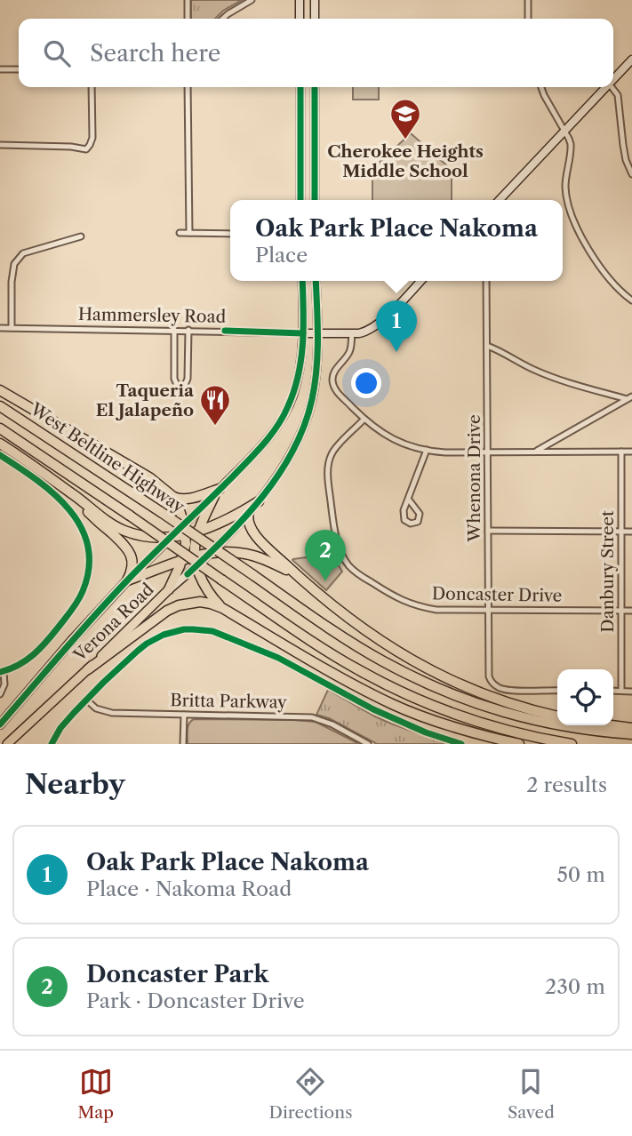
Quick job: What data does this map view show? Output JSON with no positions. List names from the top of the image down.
{
  "streets": {
    "highway": ["West Beltline Highway", "Verona Road"],
    "street": [
      "Hammersley Road",
      "Whenona Drive",
      "Danbury Street",
      "Doncaster Drive",
      "Britta Parkway"
    ]
  },
  "crossings": [
    ["Hammersley Road", "Verona Road"],
    ["Whenona Drive", "Doncaster Drive"],
    ["Danbury Street", "Doncaster Drive"]
  ],
  "places": {
    "school or university": ["Cherokee Heights Middle School"],
    "restaurant": ["Taqueria El Jalapeño"]
  },
  "page": {
    "search": "Search here",
    "popup": ["Oak Park Place Nakoma", "Place"],
    "pins": ["1", "2"],
    "heading": ["Nearby", "2 results"],
    "list": [
      {
        "mark": "1",
        "name": "Oak Park Place Nakoma",
        "note": "Place · Nakoma Road",
        "value": "50 m"
      },
      {
        "mark": "2",
        "name": "Doncaster Park",
        "note": "Park · Doncaster Drive",
        "value": "230 m"
      }
    ],
    "nav": ["Map", "Directions", "Saved"]
  }
}
